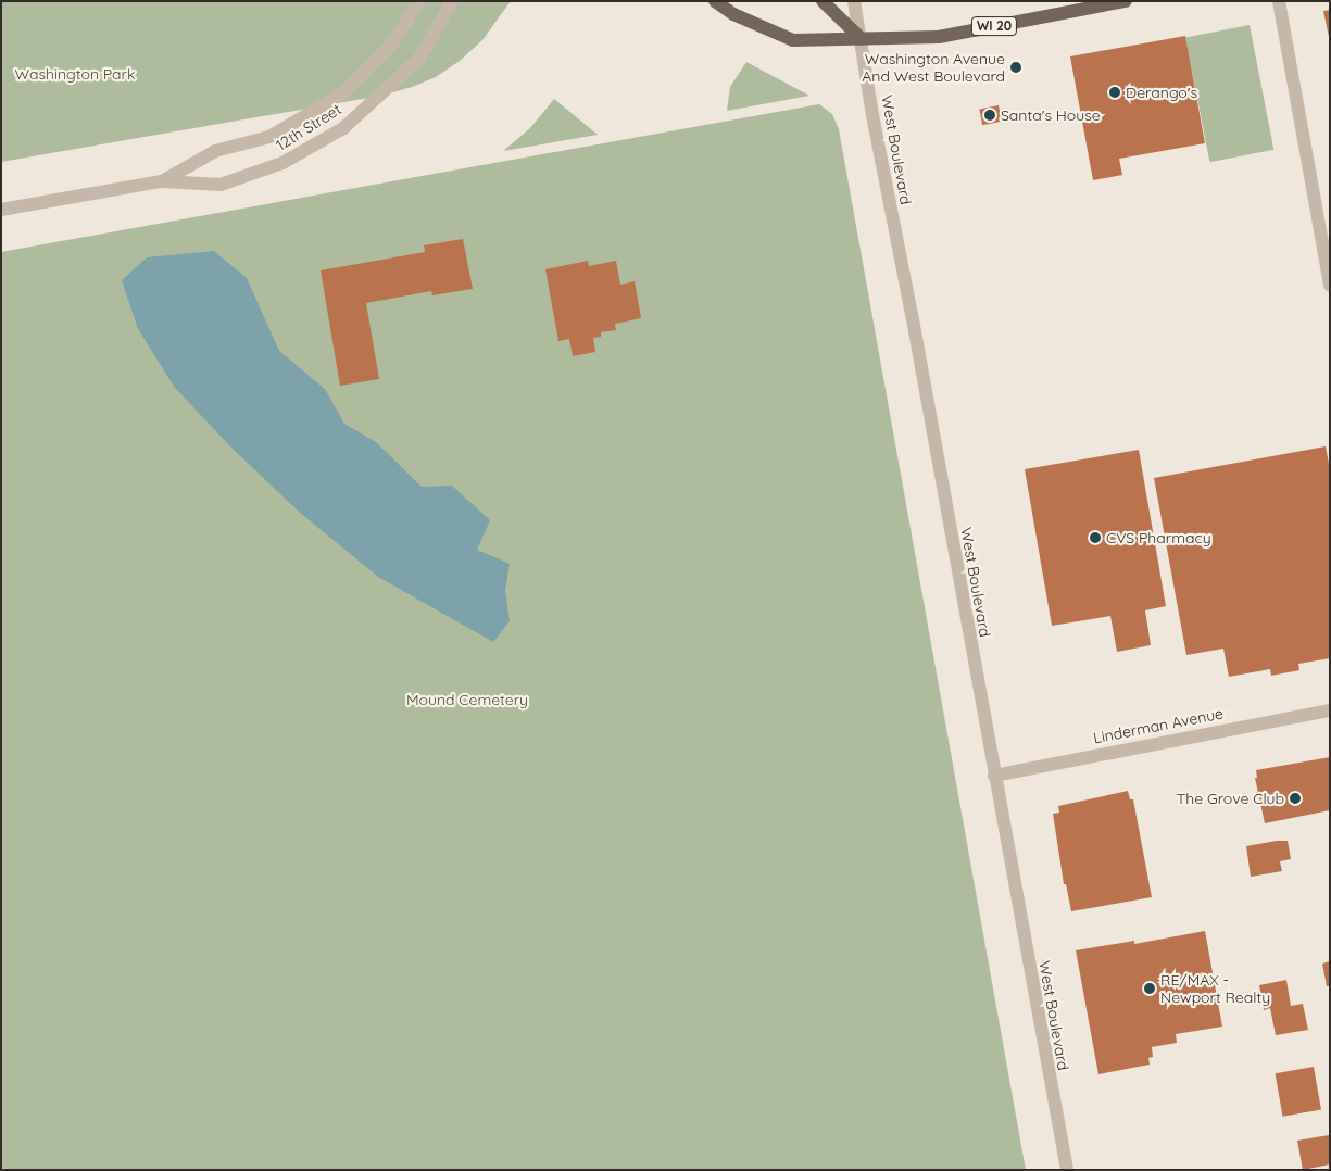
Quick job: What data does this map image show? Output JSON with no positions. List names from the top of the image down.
{
  "streets": {
    "main road": ["WI 20"],
    "street": ["12th Street", "West Boulevard", "Linderman Avenue"]
  },
  "crossings": [
    ["WI 20", "West Boulevard"],
    ["West Boulevard", "Linderman Avenue"]
  ],
  "parks": ["Washington Park", "Mound Cemetery"],
  "places": [
    "Washington Avenue And West Boulevard",
    "Derango's",
    "Santa's House",
    "CVS Pharmacy",
    "The Grove Club",
    "RE/MAX - Newport Realty"
  ]
}
